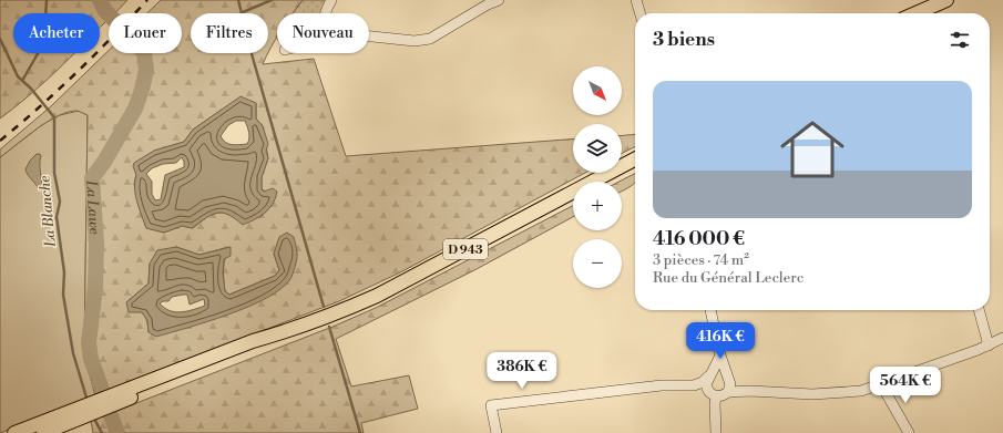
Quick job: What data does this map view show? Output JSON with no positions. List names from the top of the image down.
{
  "streets": {
    "main road": ["D 943"]
  },
  "water": ["La Lawe", "La Blanche"],
  "north": "bottom right",
  "page": {
    "chip": [
      "Acheter",
      "Louer",
      "Filtres",
      "Nouveau"
    ],
    "heading": "3 biens",
    "map_buttons": ["+", "−"],
    "list": [
      {
        "name": "416 000 €",
        "note": "3 pièces · 74 m² · Rue du Général Leclerc"
      }
    ],
    "price": ["416K €", "386K €", "564K €"]
  }
}
